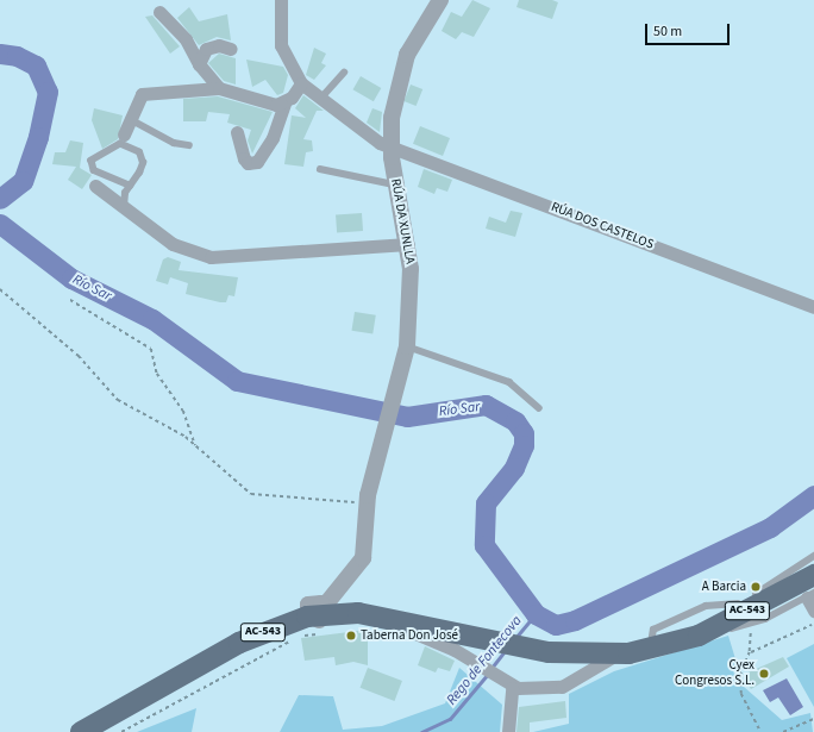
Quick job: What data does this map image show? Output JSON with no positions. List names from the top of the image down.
{
  "streets": {
    "main road": ["AC-543"],
    "street": ["RÚA DA XUNLLA", "RÚA DOS CASTELOS"]
  },
  "crossings": [
    ["RÚA DA XUNLLA", "RÚA DOS CASTELOS"],
    ["RÚA DA XUNLLA", "AC-543"]
  ],
  "water": ["Río Sar", "Rego de Fontecova"],
  "places": ["A Barcia", "Taberna Don José", "Cyex Congresos S.L."],
  "scale_bar": "50 m"
}
